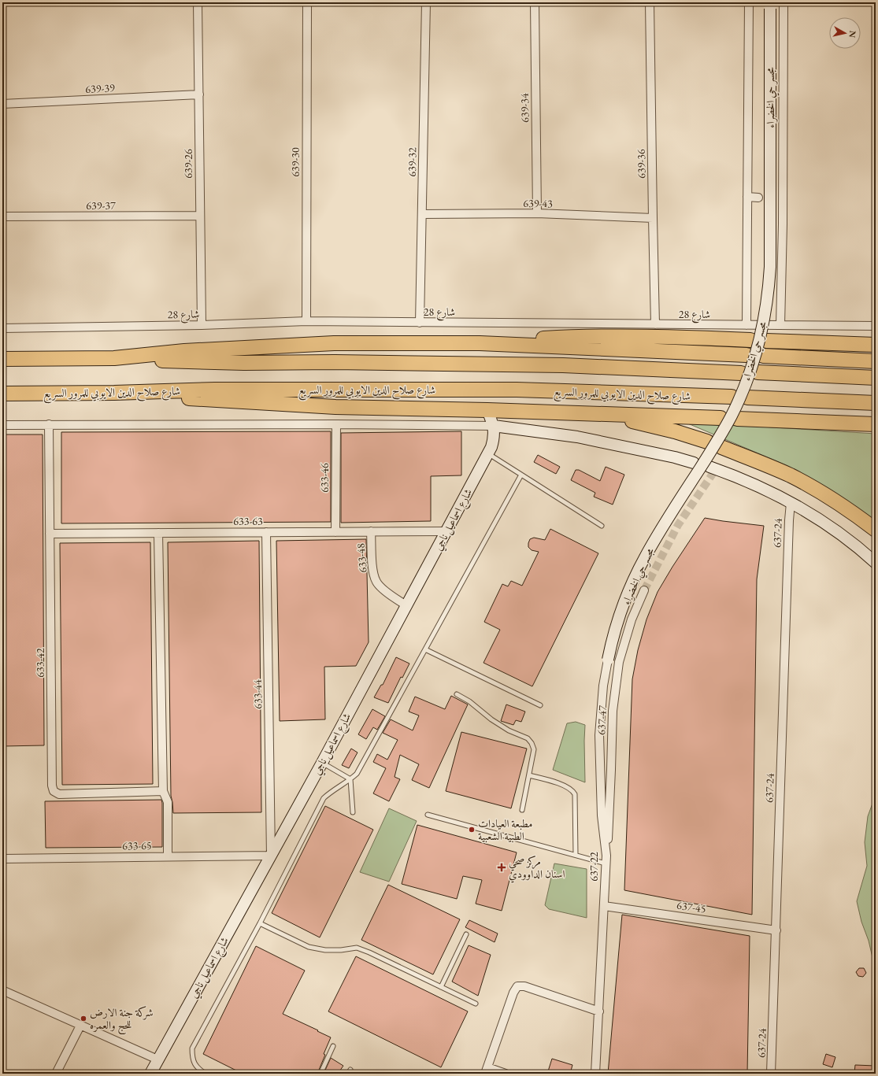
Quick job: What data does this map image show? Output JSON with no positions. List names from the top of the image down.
{
  "streets": {
    "highway": ["شارع صلاح الدين الايوبي للمرور السريع"],
    "street": [
      "639-39",
      "مجسر حي الخضراء",
      "639-34",
      "639-30",
      "639-32",
      "639-26",
      "639-36",
      "639-43",
      "639-37",
      "شارع 28",
      "633-46",
      "شارع اسماعيل ناجي",
      "633-63",
      "637-24",
      "633-48",
      "633-42",
      "633-44",
      "637-47",
      "633-65",
      "637-22",
      "637-45"
    ]
  },
  "crossings": [
    ["639-39", "639-26"],
    ["مجسر حي الخضراء", "637-22"],
    ["639-34", "639-43"],
    ["639-30", "شارع 28"],
    ["639-32", "639-43"],
    ["639-32", "شارع 28"],
    ["639-26", "639-37"],
    ["639-26", "شارع 28"],
    ["639-36", "639-43"],
    ["639-36", "شارع 28"],
    ["633-46", "633-63"],
    ["شارع اسماعيل ناجي", "633-63"],
    ["شارع اسماعيل ناجي", "633-48"],
    ["شارع اسماعيل ناجي", "633-44"],
    ["شارع اسماعيل ناجي", "633-65"],
    ["633-63", "633-48"],
    ["633-63", "633-42"],
    ["633-63", "633-44"],
    ["637-24", "637-45"],
    ["633-44", "633-65"],
    ["637-47", "637-22"],
    ["637-22", "637-45"]
  ],
  "places": {
    "other": ["مطبعة العيادات الطبية الشعبية", "شركة جنة الارض للحج والعمره"],
    "health": ["مركز صحي اسنان الداوودي"]
  },
  "north": "right"
}
